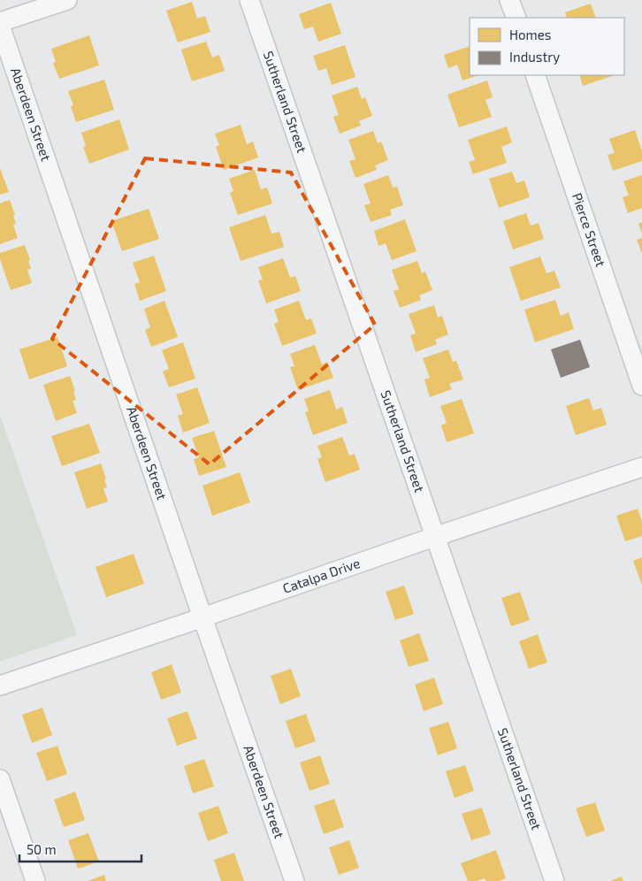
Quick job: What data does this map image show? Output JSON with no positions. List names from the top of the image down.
{
  "streets": {
    "street": [
      "Sutherland Street",
      "Aberdeen Street",
      "Pierce Street",
      "Catalpa Drive"
    ]
  },
  "crossings": [
    ["Sutherland Street", "Catalpa Drive"],
    ["Aberdeen Street", "Catalpa Drive"]
  ],
  "legend": ["Homes", "Industry"],
  "scale_bar": "50 m"
}
